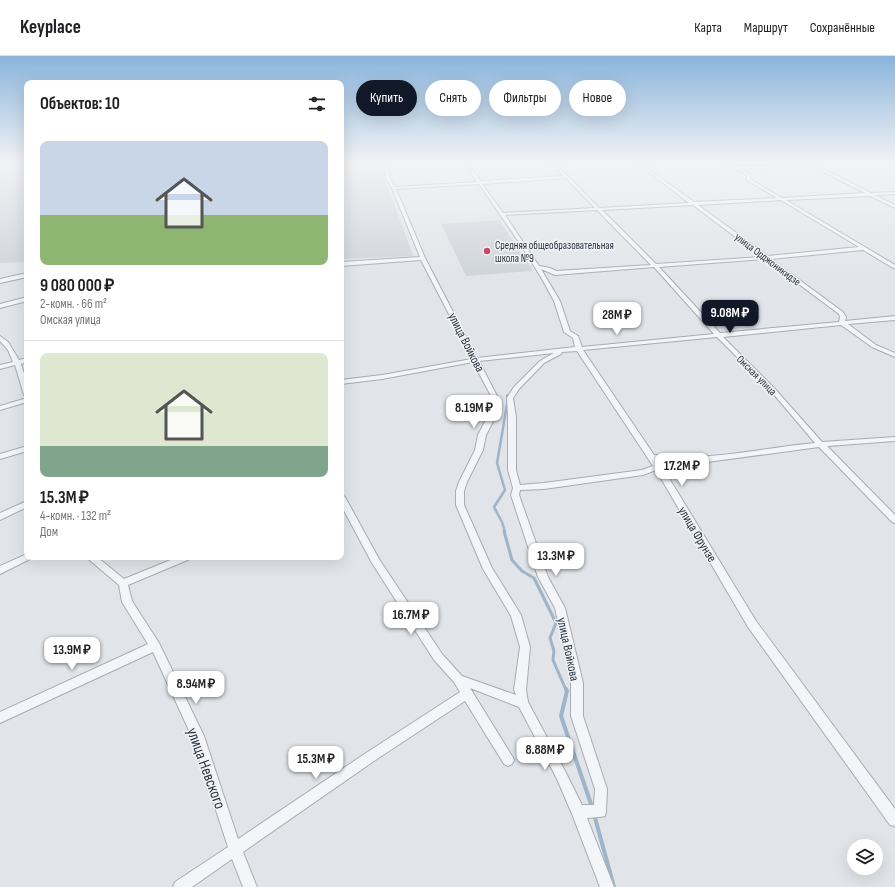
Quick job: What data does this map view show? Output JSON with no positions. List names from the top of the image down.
{
  "streets": {
    "street": [
      "улица Орджоникидзе",
      "улица Войкова",
      "Омская улица",
      "улица Фрунзе",
      "улица Невского"
    ]
  },
  "places": ["Средняя общеобразовательная школа №9"],
  "page": {
    "header": "Keyplace",
    "nav": ["Карта", "Маршрут", "Сохранённые"],
    "chip": [
      "Купить",
      "Снять",
      "Фильтры",
      "Новое"
    ],
    "heading": "Объектов: 10",
    "list": [
      {
        "name": "9 080 000 ₽",
        "note": "2-комн. · 66 m² · Омская улица"
      },
      {
        "name": "15.3M ₽",
        "note": "4-комн. · 132 m² · Дом"
      }
    ],
    "price": [
      "9.08M ₽",
      "28M ₽",
      "8.19M ₽",
      "17.2M ₽",
      "13.3M ₽",
      "16.7M ₽",
      "13.9M ₽",
      "8.94M ₽",
      "8.88M ₽",
      "15.3M ₽"
    ]
  }
}
